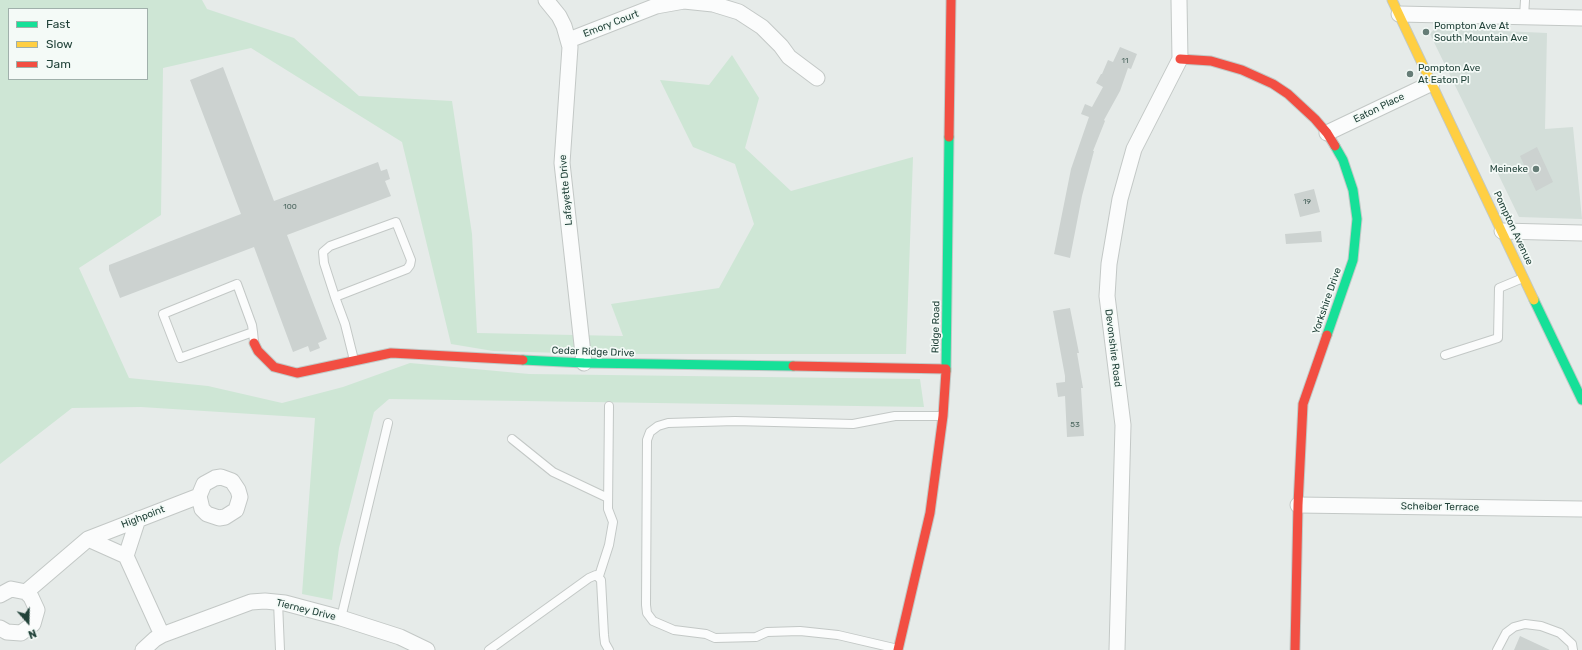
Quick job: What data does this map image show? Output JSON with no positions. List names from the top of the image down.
{
  "streets": {
    "street": [
      "Emory Court",
      "Eaton Place",
      "Lafayette Drive",
      "Pompton Avenue",
      "Yorkshire Drive",
      "Ridge Road",
      "Devonshire Road",
      "Cedar Ridge Drive",
      "Scheiber Terrace",
      "Highpoint",
      "Tierney Drive"
    ]
  },
  "crossings": [
    ["Emory Court", "Lafayette Drive"],
    ["Eaton Place", "Pompton Avenue"],
    ["Eaton Place", "Yorkshire Drive"],
    ["Lafayette Drive", "Cedar Ridge Drive"],
    ["Yorkshire Drive", "Devonshire Road"],
    ["Yorkshire Drive", "Scheiber Terrace"],
    ["Ridge Road", "Cedar Ridge Drive"]
  ],
  "places": ["Pompton Ave At South Mountain Ave", "Pompton Ave At Eaton Pl", "Meineke"],
  "house_numbers": [
    "11",
    "19",
    "100",
    "53"
  ],
  "legend": ["Fast", "Slow", "Jam"],
  "north": "bottom"
}
